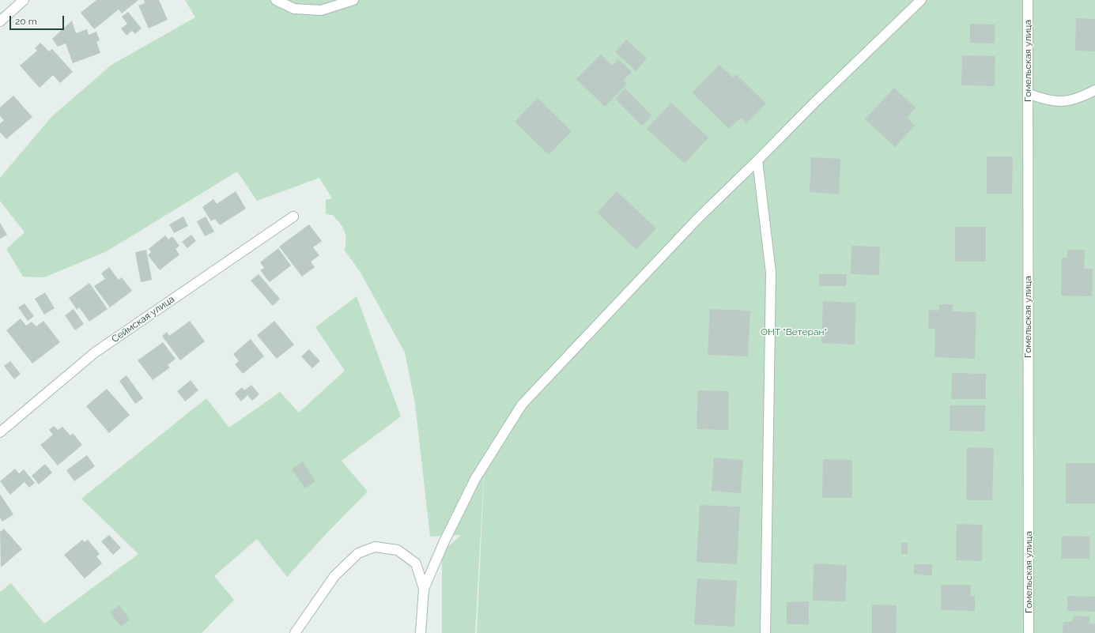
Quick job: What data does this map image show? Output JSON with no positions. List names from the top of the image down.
{
  "streets": {
    "street": ["Гомельская улица", "Сеймская улица"]
  },
  "parks": ["ОНТ \"Ветеран\""],
  "scale_bar": "20 m"
}
